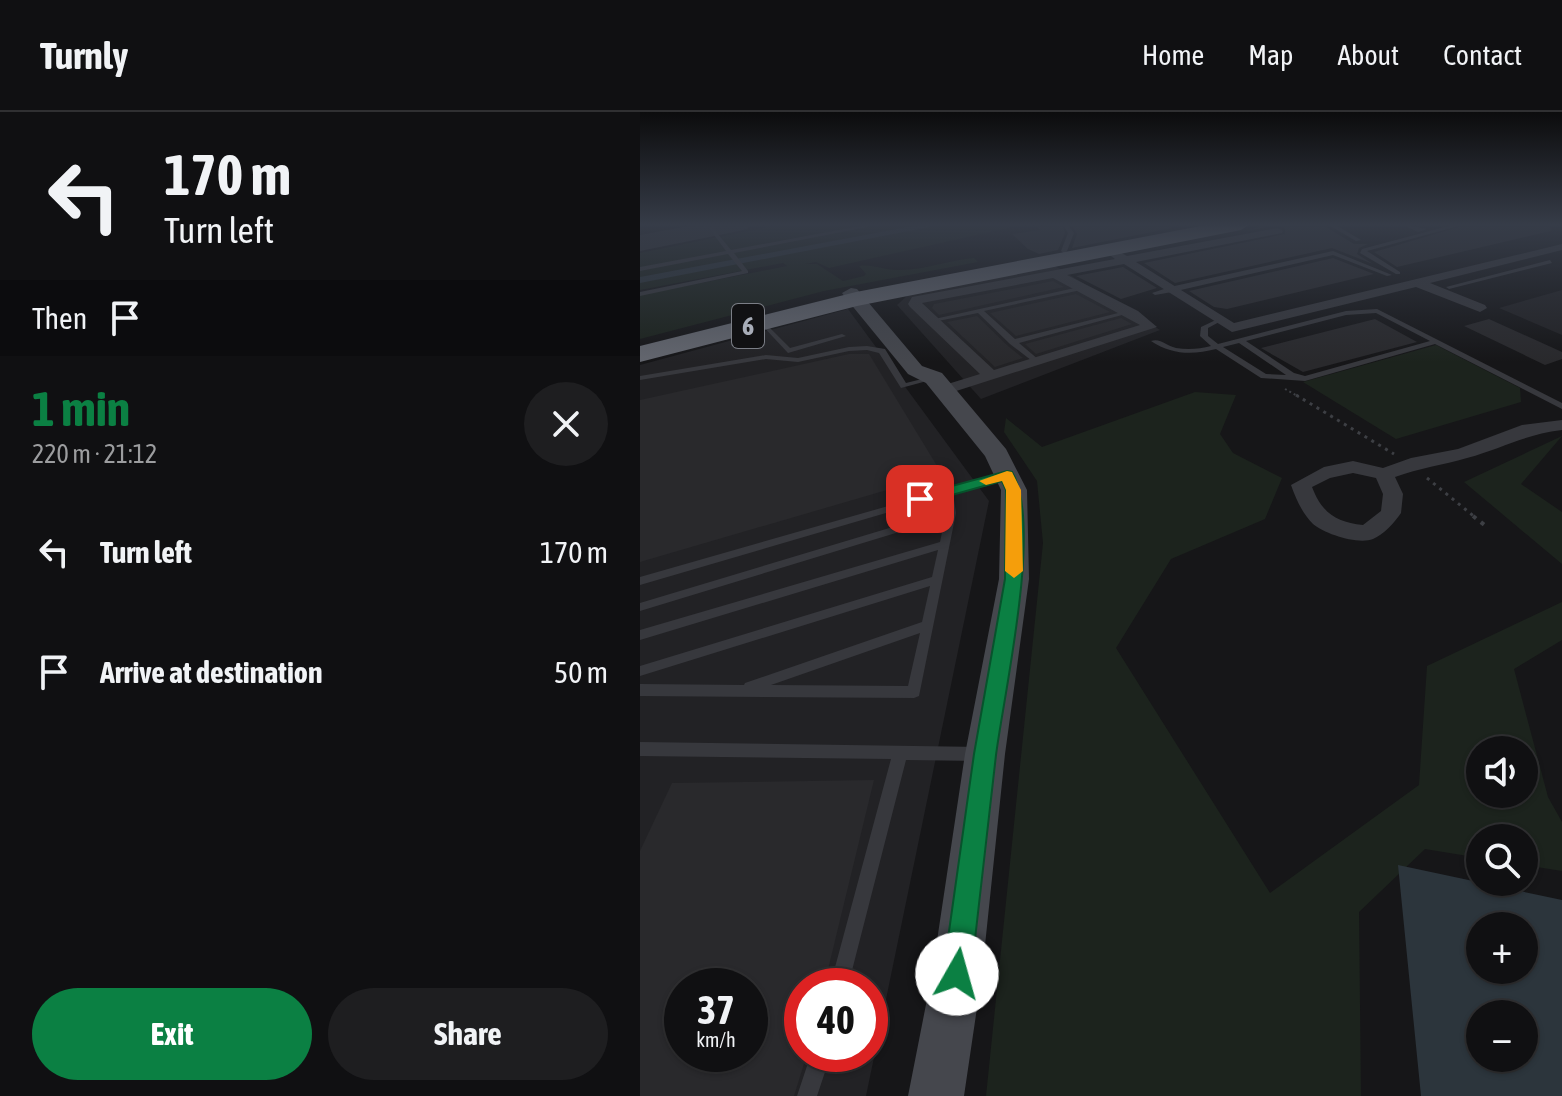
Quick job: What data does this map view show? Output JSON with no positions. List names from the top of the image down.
{
  "streets": {
    "highway": ["6"]
  },
  "page": {
    "header": "Turnly",
    "nav": [
      "Home",
      "Map",
      "About",
      "Contact"
    ],
    "turn": ["170 m", "Turn left"],
    "then": "Then",
    "heading": ["1 min", "220 m · 21:12"],
    "list": [
      {
        "name": "Turn left",
        "value": "170 m"
      },
      {
        "name": "Arrive at destination",
        "value": "50 m"
      }
    ],
    "map_buttons": ["+", "−"],
    "speed": "37 km/h",
    "limit": "40",
    "buttons": ["Exit", "Share"]
  }
}
